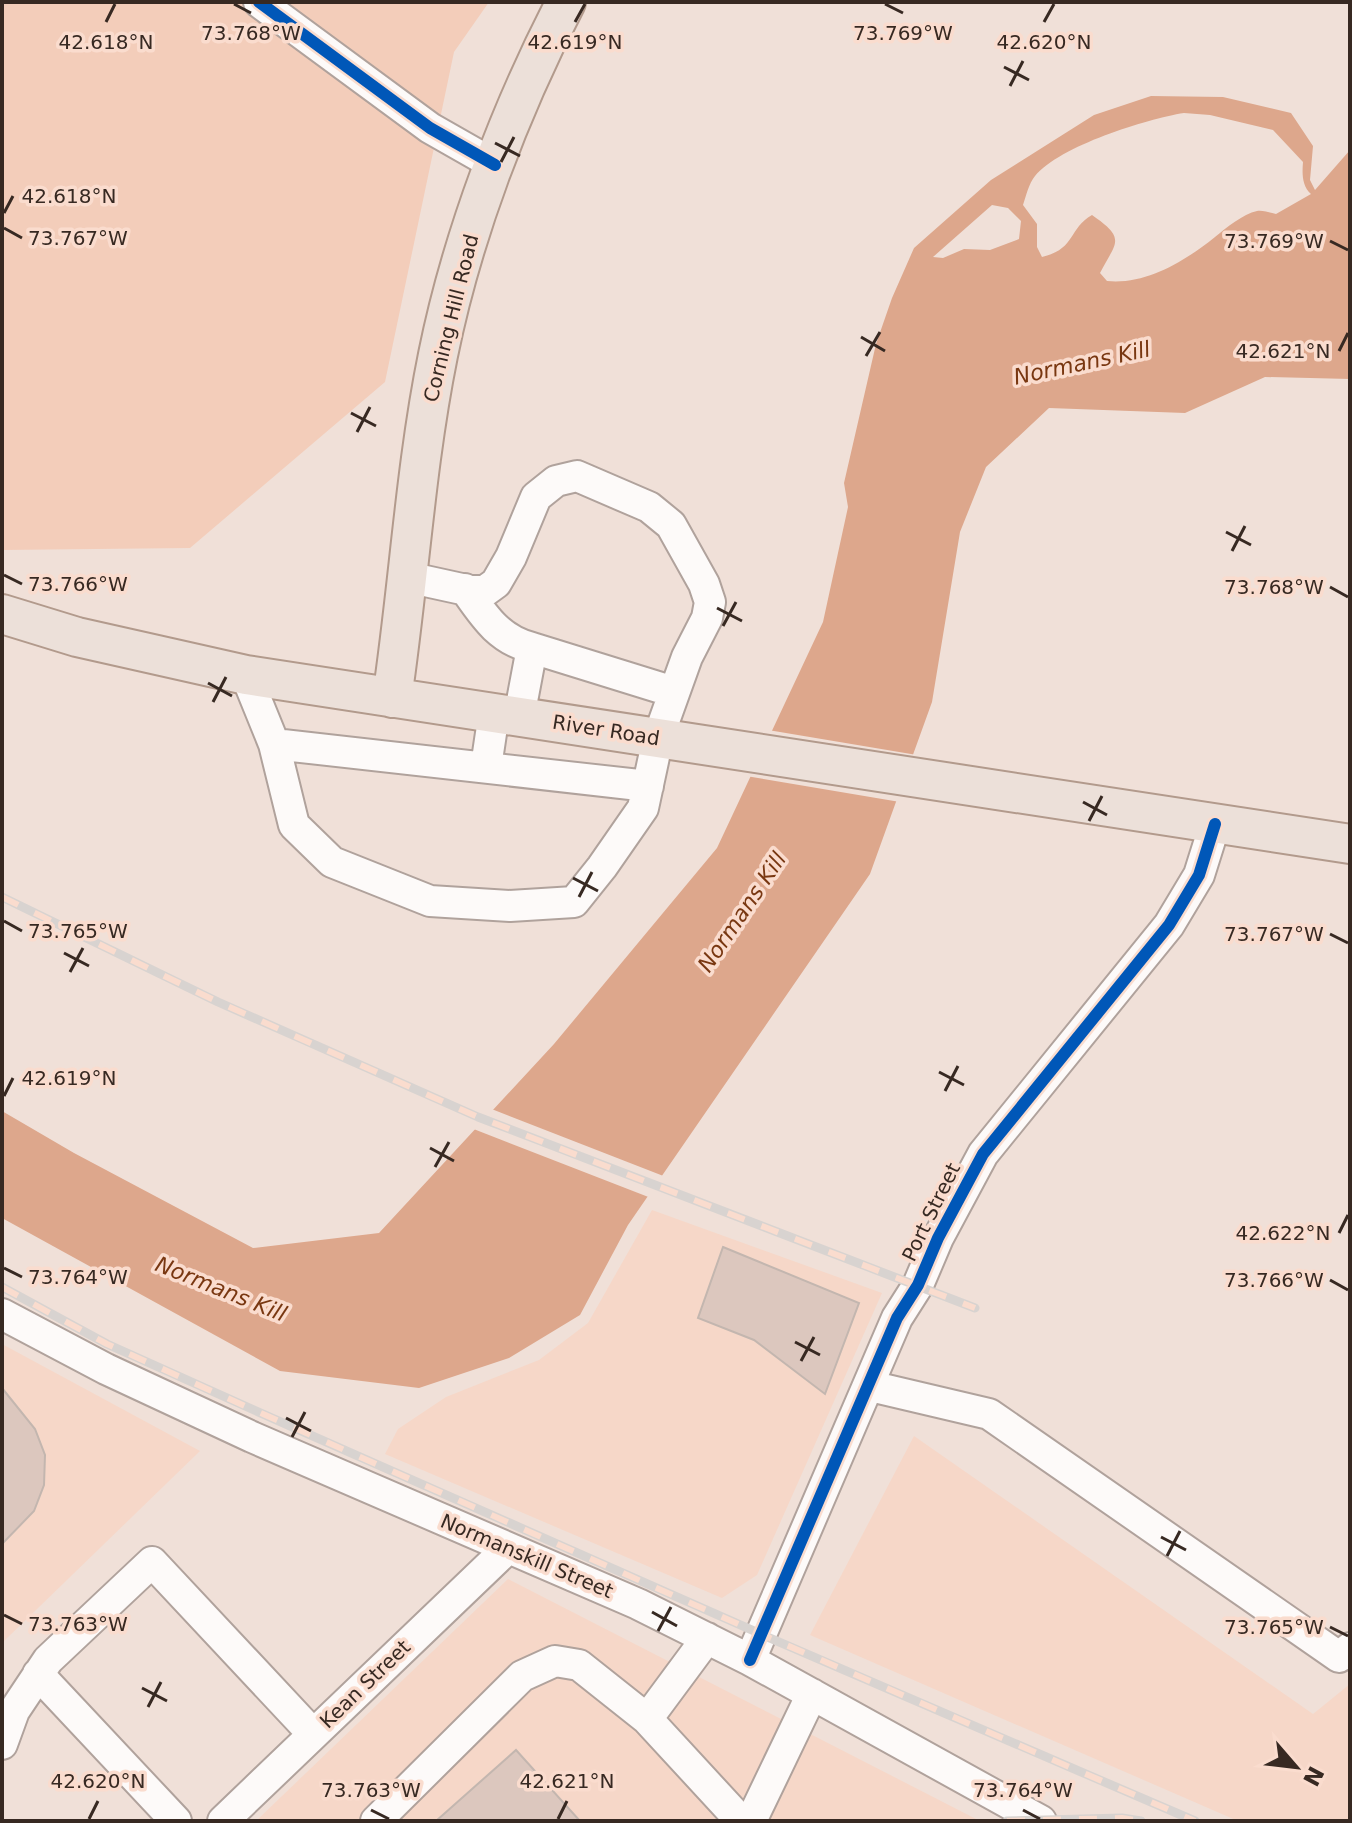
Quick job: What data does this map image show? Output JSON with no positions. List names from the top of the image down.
{
  "streets": {
    "main road": ["Corning Hill Road", "River Road"],
    "street": ["Port Street", "Normanskill Street", "Kean Street"]
  },
  "crossings": [
    ["Corning Hill Road", "River Road"],
    ["River Road", "Port Street"],
    ["Port Street", "Normanskill Street"],
    ["Normanskill Street", "Kean Street"]
  ],
  "water": ["Normans Kill"],
  "north": "bottom right",
  "coordinates": [
    "73.769°W",
    "73.768°W",
    "42.618°N",
    "42.619°N",
    "42.620°N",
    "73.767°W",
    "42.621°N",
    "73.766°W",
    "73.765°W",
    "42.622°N",
    "73.764°W",
    "73.763°W"
  ]
}
